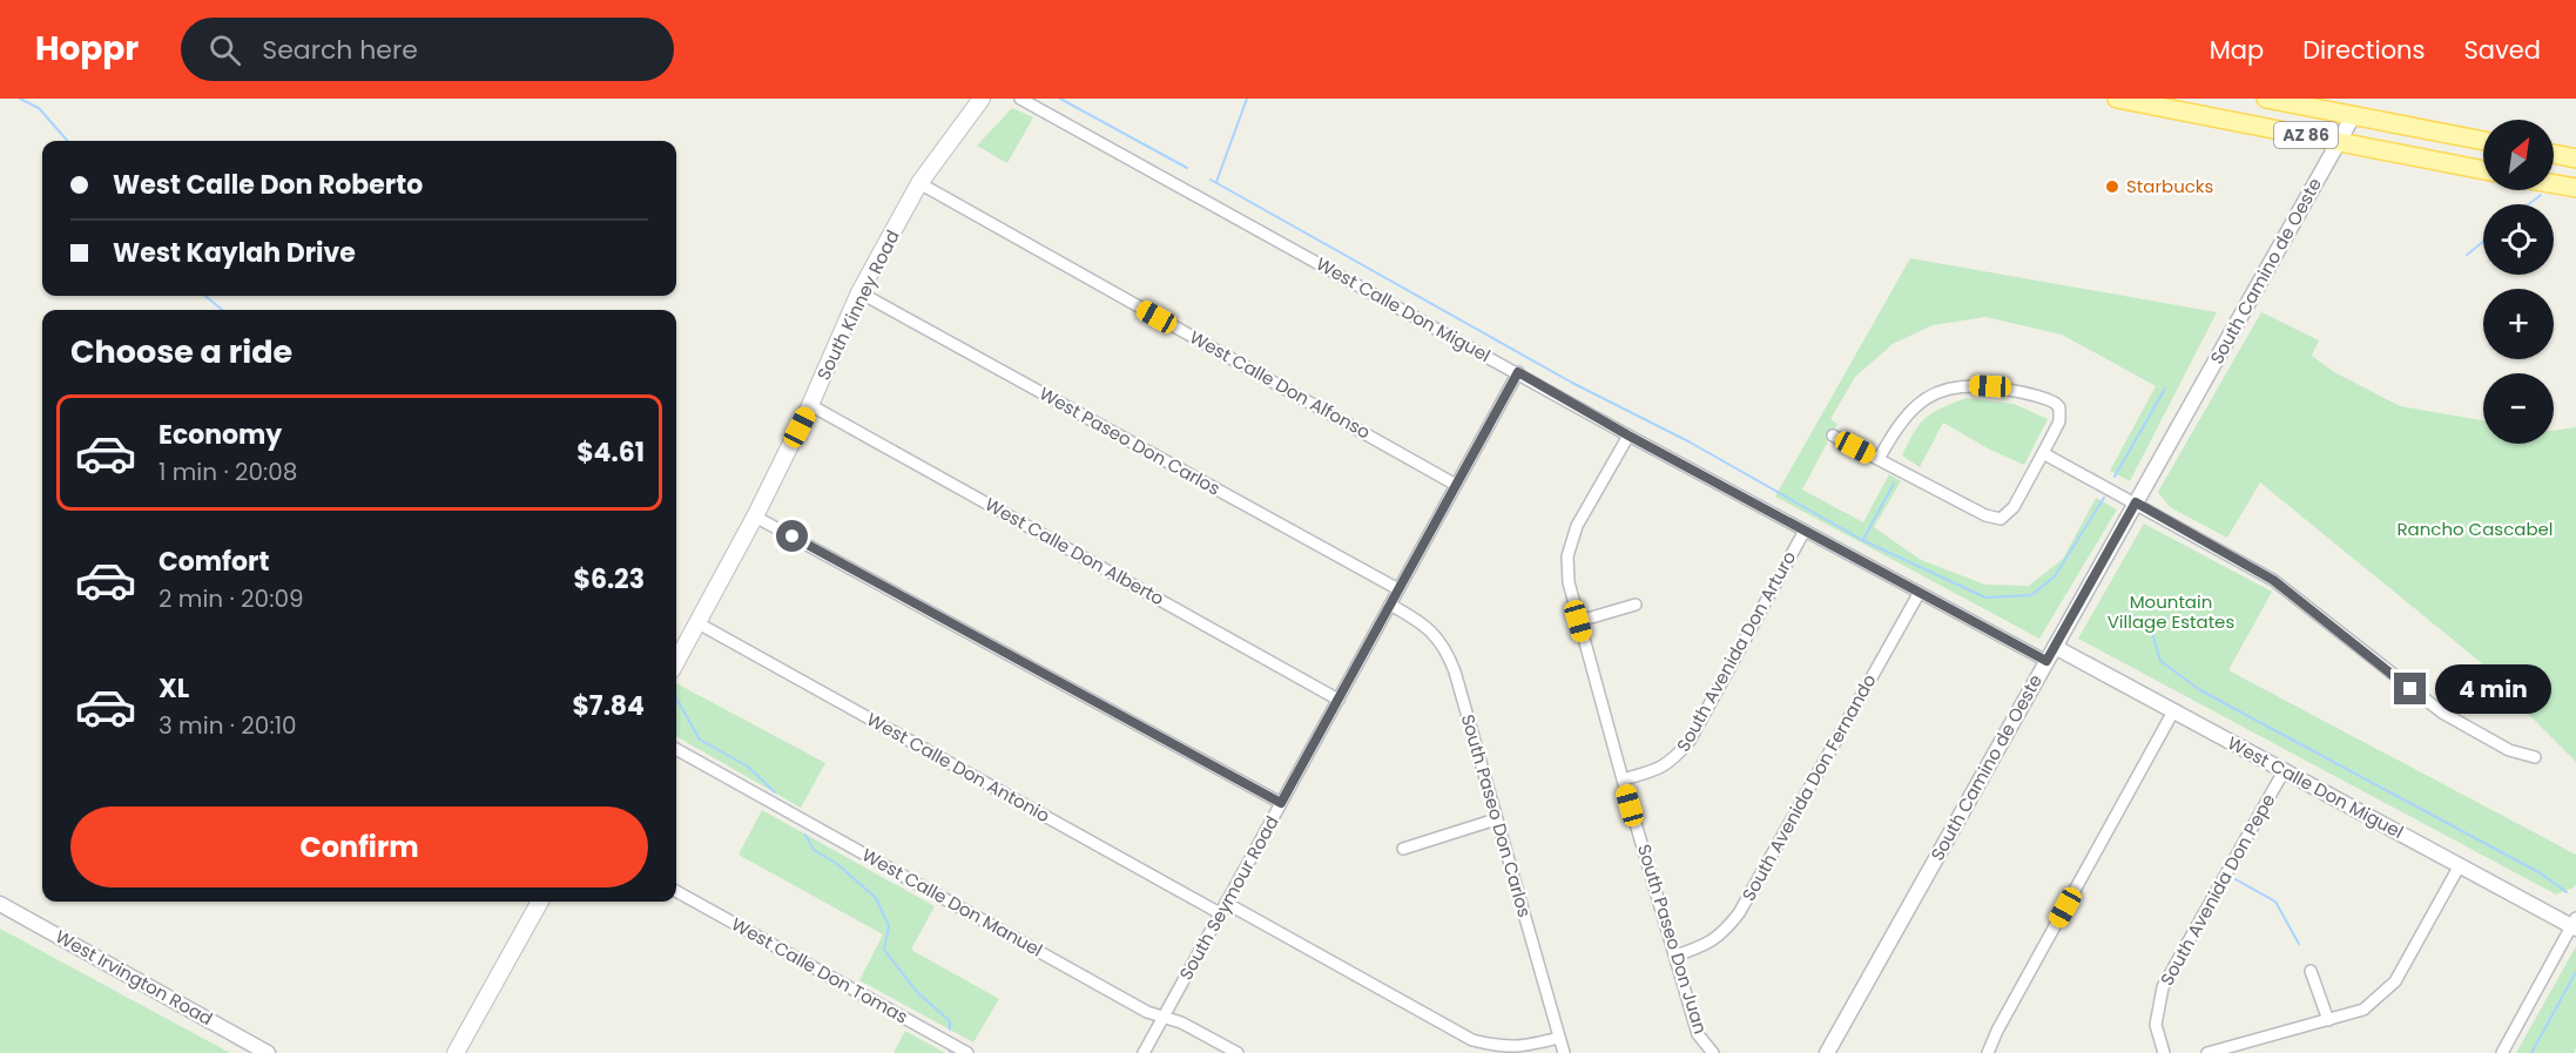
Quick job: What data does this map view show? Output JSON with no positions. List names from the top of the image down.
{
  "streets": {
    "main road": ["AZ 86", "South Kinney Road"],
    "street": [
      "South Camino de Oeste",
      "West Calle Don Miguel",
      "West Calle Don Alfonso",
      "West Paseo Don Carlos",
      "West Calle Don Alberto",
      "South Avenida Don Arturo",
      "West Calle Don Antonio",
      "South Avenida Don Fernando",
      "South Paseo Don Carlos",
      "South Avenida Don Pepe",
      "South Seymour Road",
      "West Calle Don Manuel",
      "South Paseo Don Juan",
      "West Calle Don Tomas",
      "West Irvington Road"
    ]
  },
  "crossings": [
    ["AZ 86", "South Camino de Oeste"],
    ["South Camino de Oeste", "West Calle Don Miguel"],
    ["South Kinney Road", "West Calle Don Alfonso"],
    ["South Kinney Road", "West Paseo Don Carlos"],
    ["South Kinney Road", "West Calle Don Alberto"],
    ["South Kinney Road", "West Calle Don Antonio"],
    ["West Calle Don Miguel", "South Avenida Don Arturo"],
    ["West Calle Don Miguel", "South Avenida Don Fernando"],
    ["West Calle Don Miguel", "South Avenida Don Pepe"],
    ["West Calle Don Miguel", "South Seymour Road"],
    ["West Calle Don Miguel", "South Paseo Don Juan"],
    ["West Calle Don Alfonso", "South Seymour Road"],
    ["West Paseo Don Carlos", "South Seymour Road"],
    ["West Calle Don Alberto", "South Seymour Road"],
    ["South Avenida Don Arturo", "South Paseo Don Juan"],
    ["West Calle Don Antonio", "South Paseo Don Carlos"],
    ["West Calle Don Antonio", "South Seymour Road"],
    ["South Avenida Don Fernando", "South Paseo Don Juan"],
    ["South Paseo Don Carlos", "South Seymour Road"],
    ["South Seymour Road", "West Calle Don Manuel"]
  ],
  "parks": ["Rancho Cascabel", "Mountain Village Estates"],
  "places": ["Starbucks"],
  "north": "top right",
  "page": {
    "header": "Hoppr",
    "search": "Search here",
    "nav": ["Map", "Directions", "Saved"],
    "map_buttons": ["+", "−"],
    "banner": ["West Calle Don Roberto", "West Kaylah Drive"],
    "heading": "Choose a ride",
    "list": [
      {
        "name": "Economy",
        "note": "1 min · 20:08",
        "value": "$4.61"
      },
      {
        "name": "Comfort",
        "note": "2 min · 20:09",
        "value": "$6.23"
      },
      {
        "name": "XL",
        "note": "3 min · 20:10",
        "value": "$7.84"
      }
    ],
    "bubble": "4 min",
    "buttons": "Confirm"
  }
}
